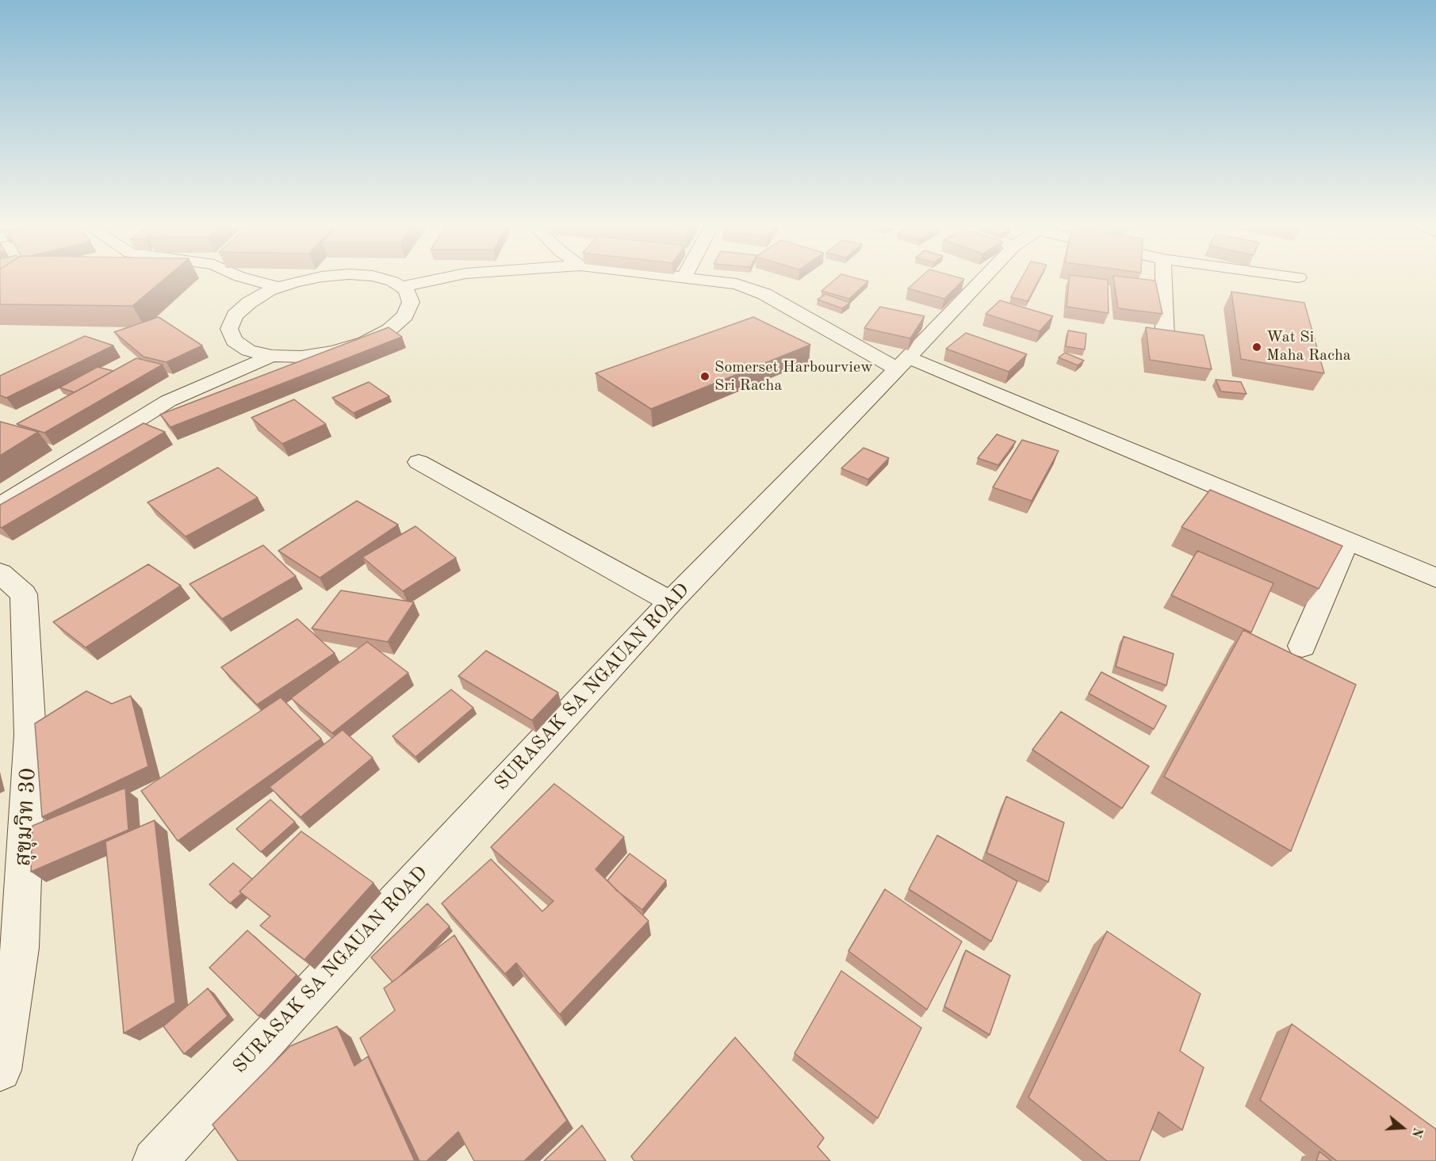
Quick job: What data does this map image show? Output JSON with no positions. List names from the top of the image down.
{
  "streets": {
    "street": ["SURASAK SA NGAUAN ROAD", "สุขุมวิท 30"]
  },
  "places": ["Wat Si Maha Racha", "Somerset Harbourview Sri Racha"],
  "north": "right"
}
